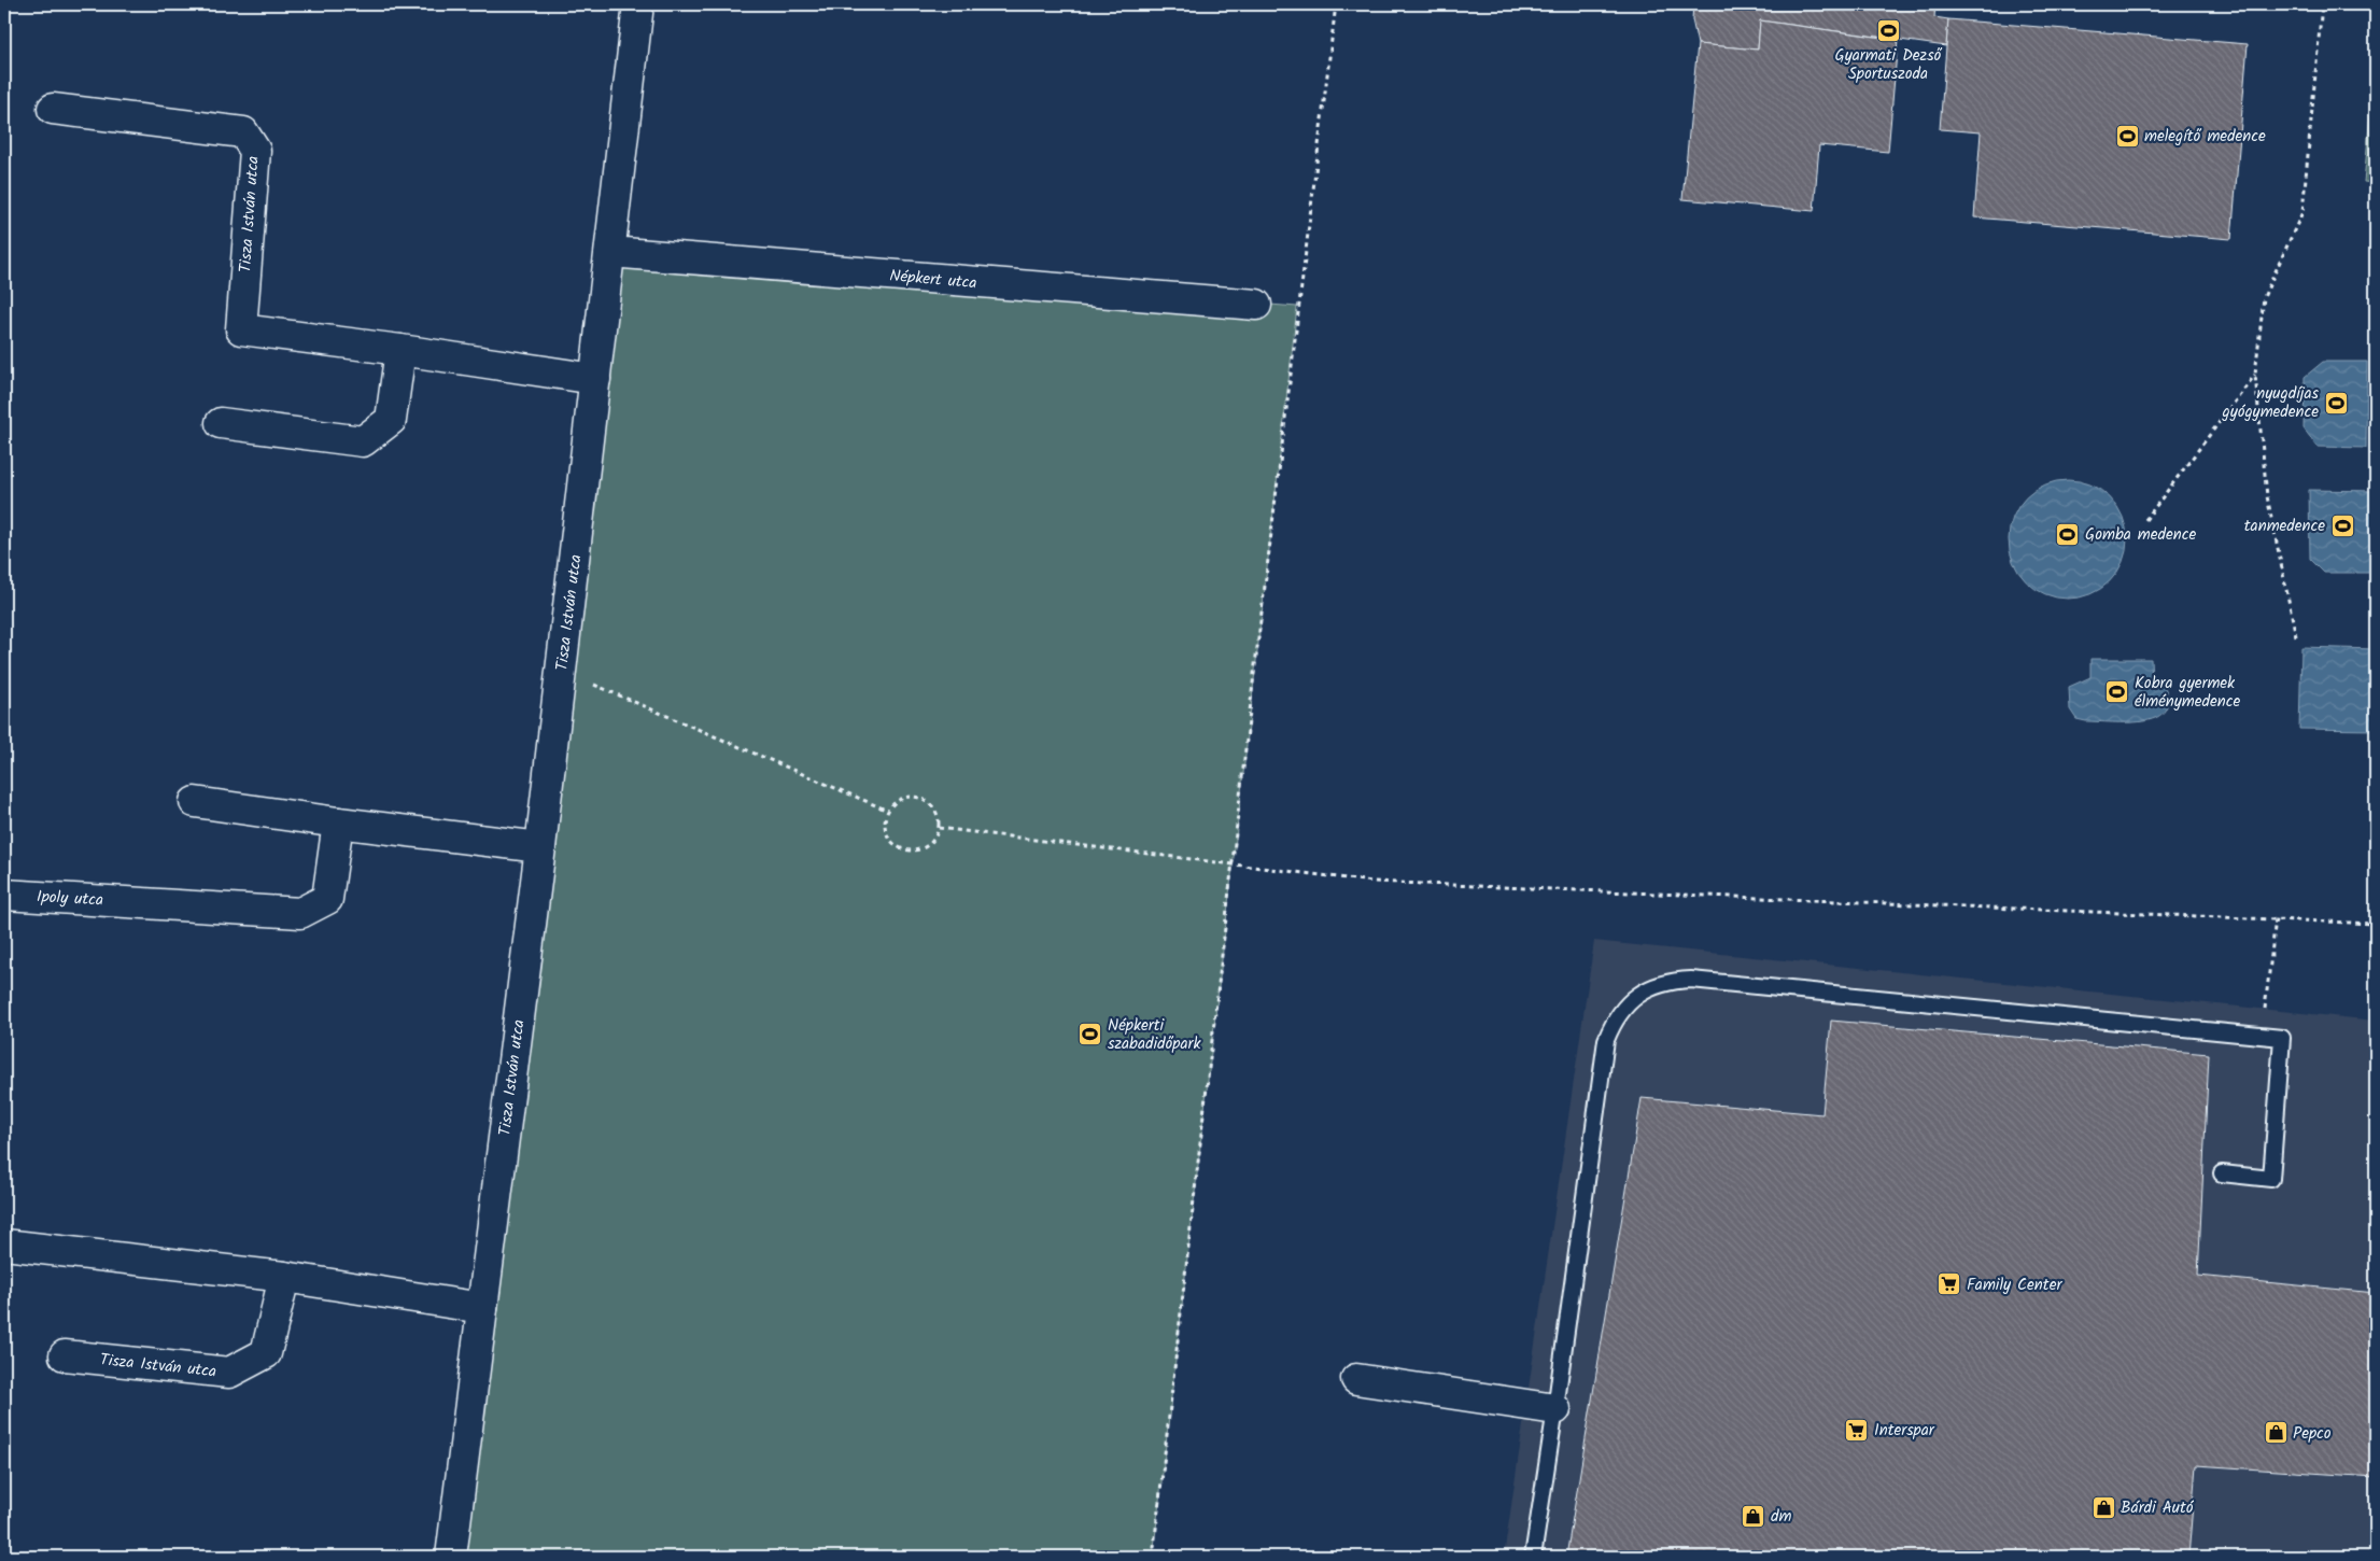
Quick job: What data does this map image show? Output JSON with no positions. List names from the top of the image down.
{
  "streets": {
    "street": ["Tisza István utca", "Népkert utca", "Ipoly utca"]
  },
  "crossings": [
    ["Tisza István utca", "Népkert utca"]
  ],
  "places": {
    "sports": [
      "Gyarmati Dezső Sportuszoda",
      "melegítő medence",
      "nyugdíjas gyógymedence",
      "tanmedence",
      "Gomba medence",
      "Kobra gyermek élménymedence",
      "Népkerti szabadidőpark"
    ],
    "supermarket": ["Family Center", "Interspar"],
    "shop": ["Pepco", "Bárdi Autó", "dm"]
  }
}
